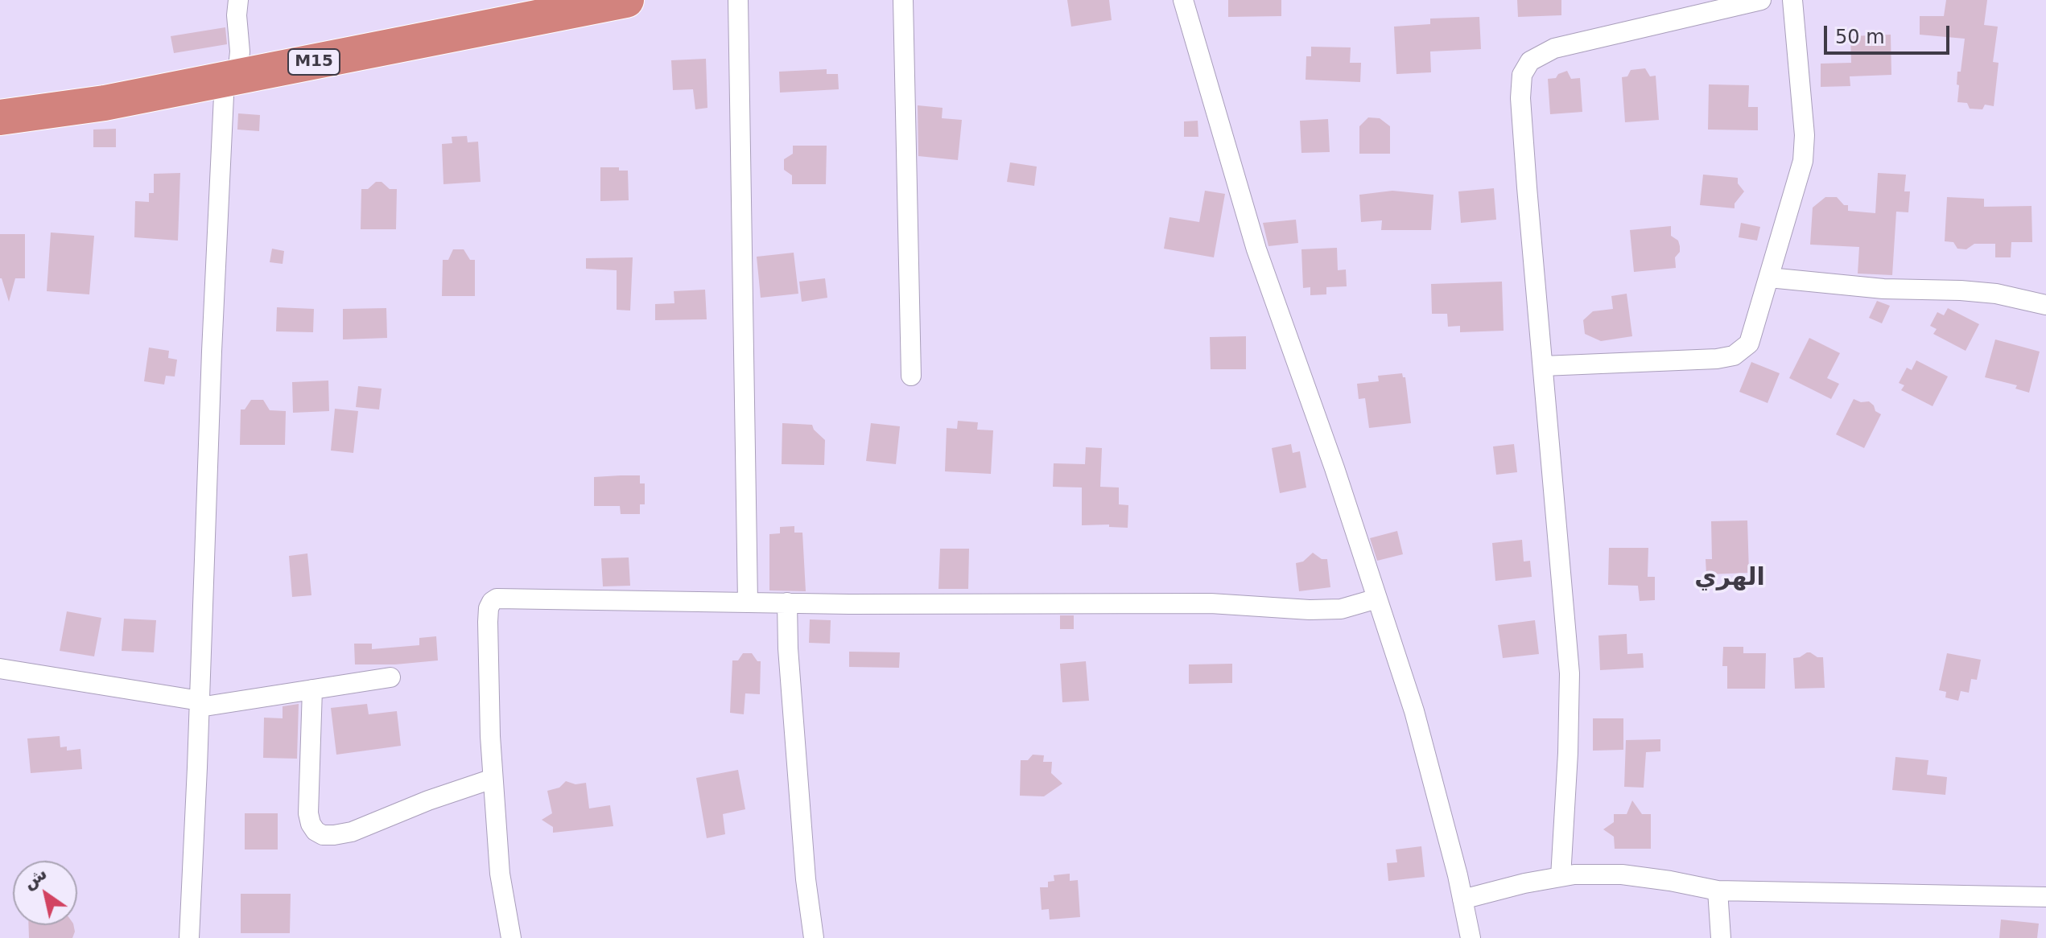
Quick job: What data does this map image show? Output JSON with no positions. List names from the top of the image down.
{
  "streets": {
    "highway": ["M15"]
  },
  "districts": ["الهري"],
  "scale_bar": "50 m",
  "north": "top left"
}
